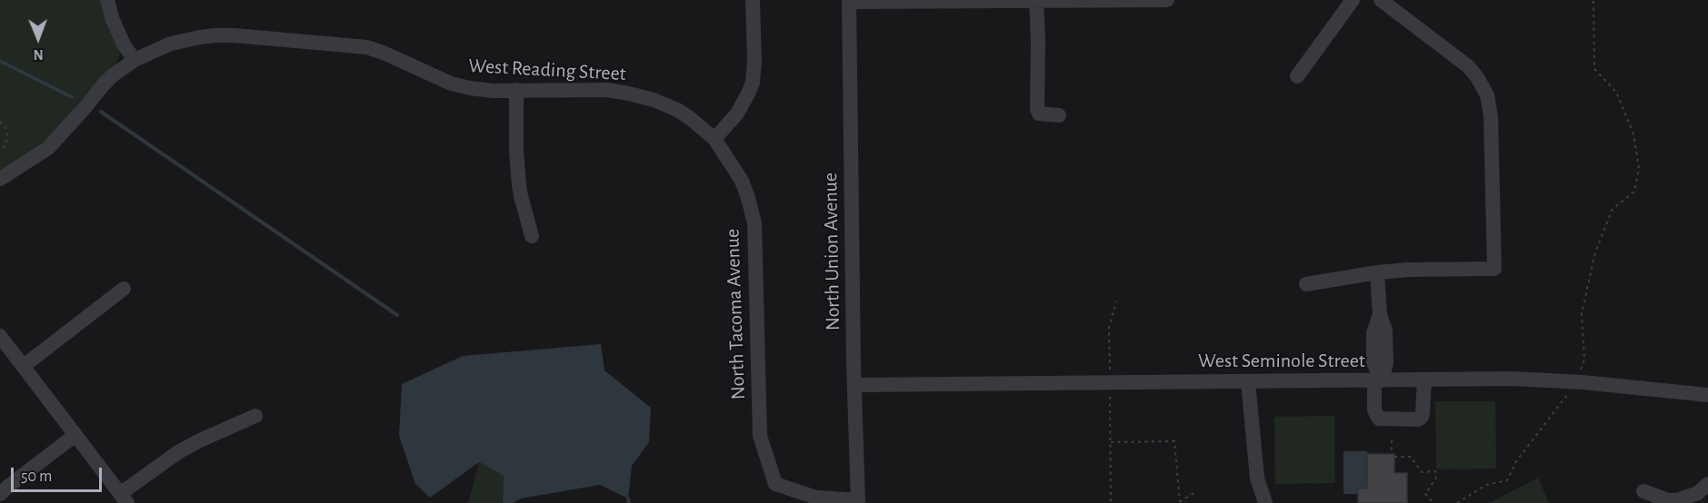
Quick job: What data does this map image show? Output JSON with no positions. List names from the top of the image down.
{
  "streets": {
    "street": [
      "West Reading Street",
      "North Union Avenue",
      "North Tacoma Avenue",
      "West Seminole Street"
    ]
  },
  "crossings": [
    ["West Reading Street", "North Tacoma Avenue"],
    ["North Union Avenue", "North Tacoma Avenue"],
    ["North Union Avenue", "West Seminole Street"]
  ],
  "scale_bar": "50 m",
  "north": "bottom"
}
